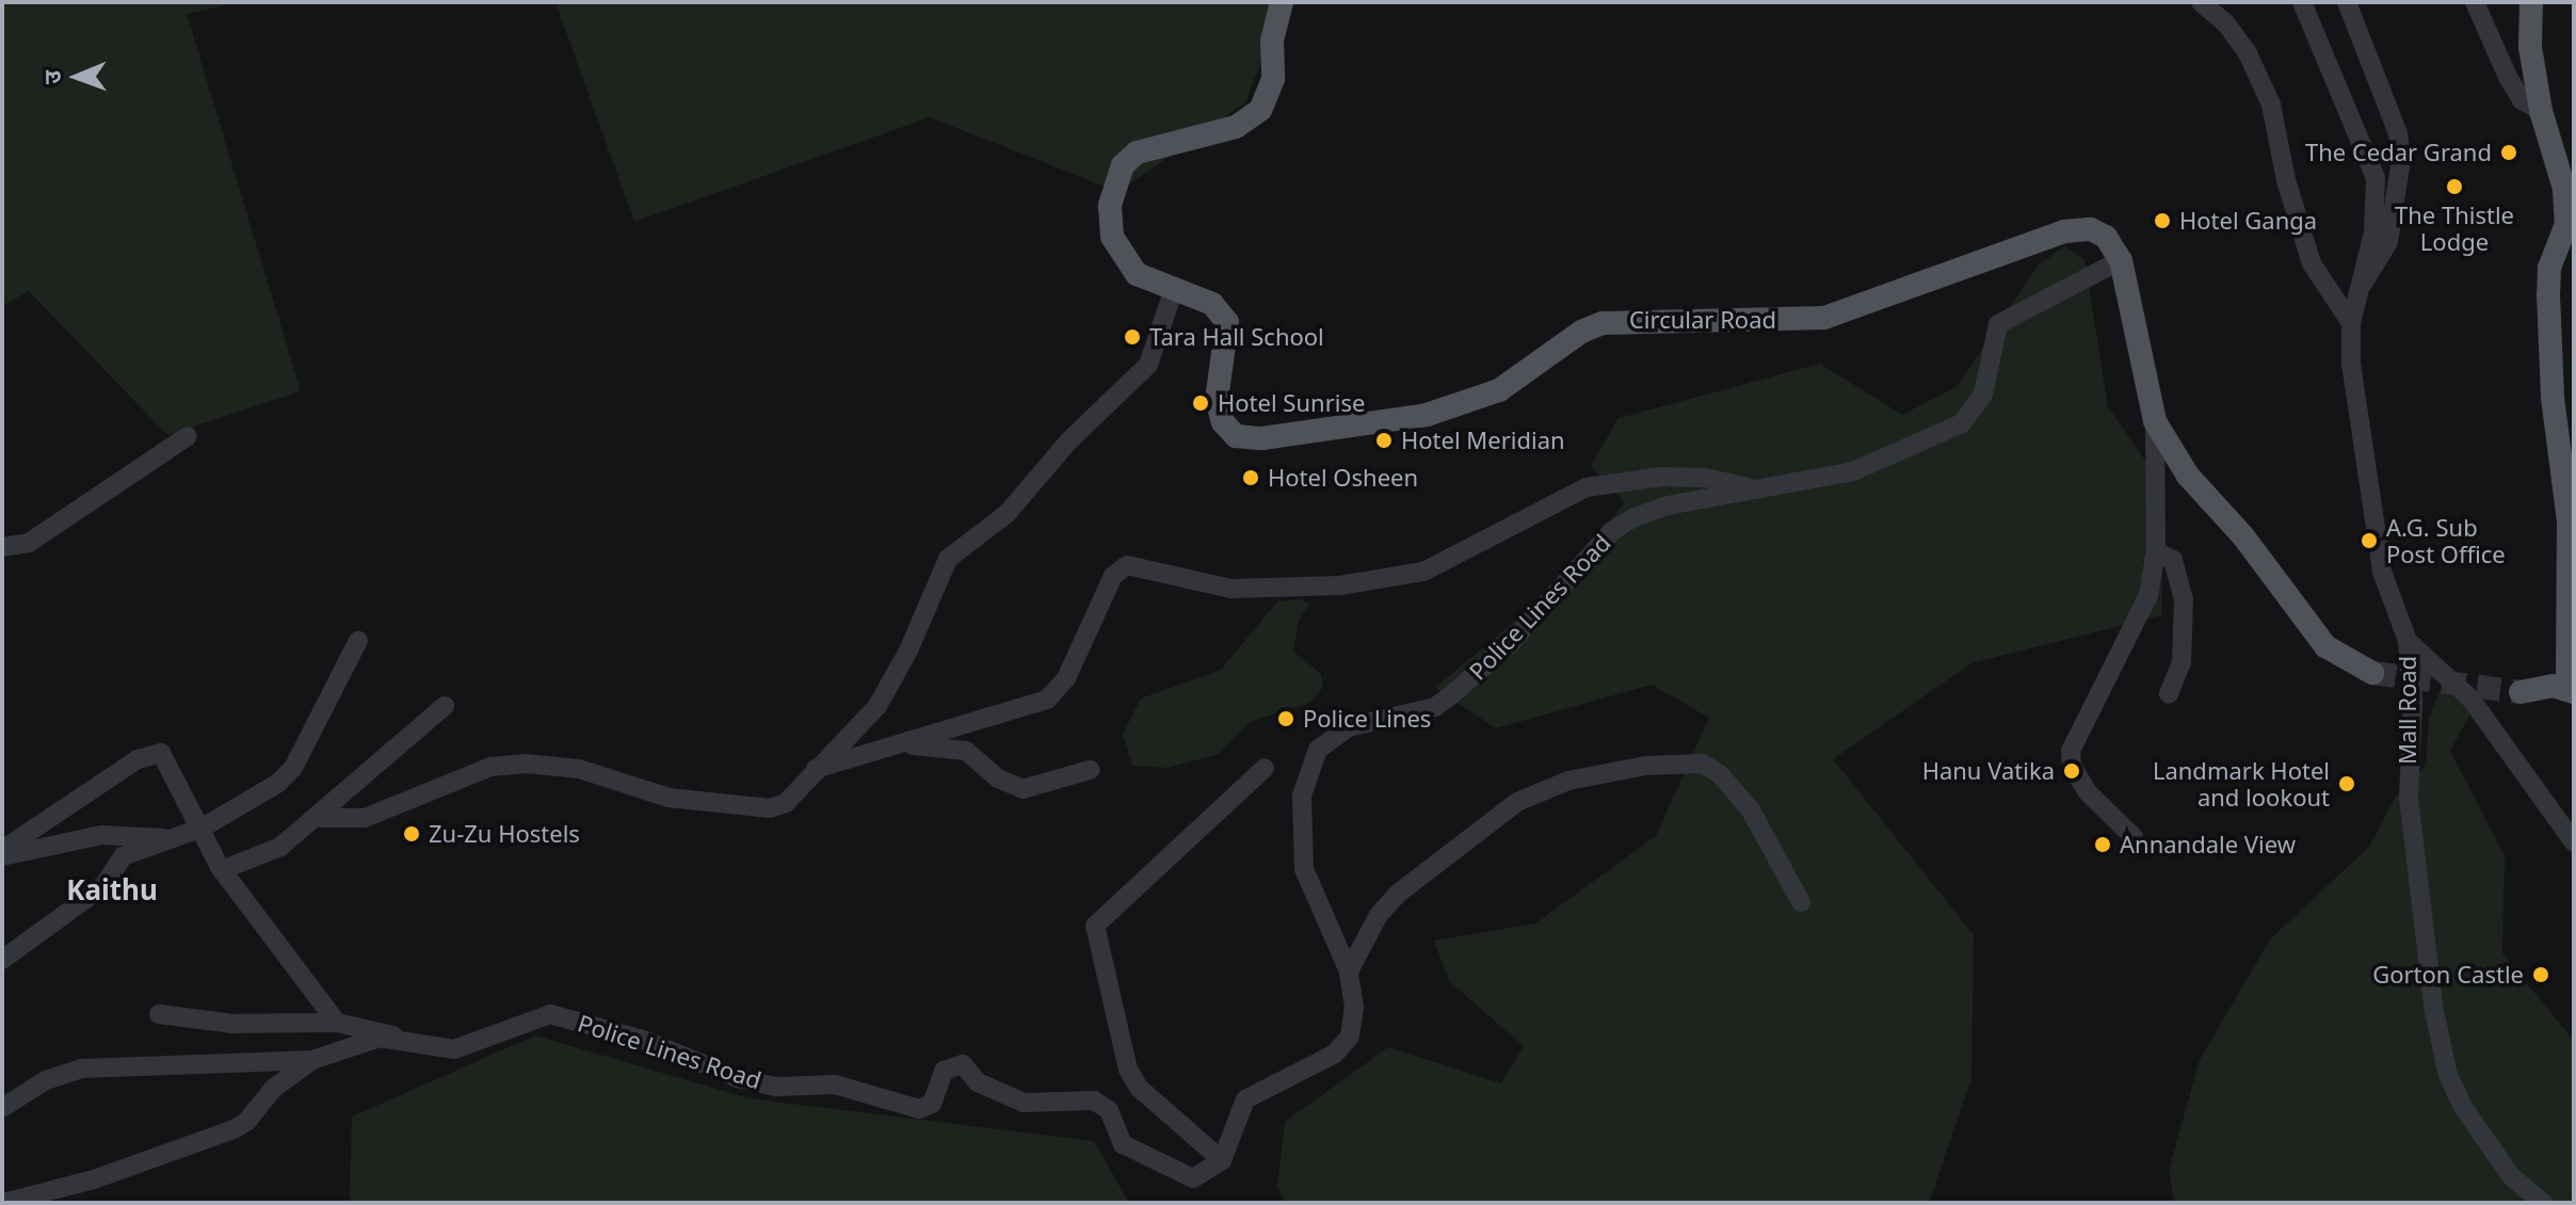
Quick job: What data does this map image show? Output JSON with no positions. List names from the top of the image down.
{
  "streets": {
    "main road": ["Circular Road"],
    "street": ["Police Lines Road", "Mall Road"]
  },
  "crossings": [
    ["Circular Road", "Police Lines Road"]
  ],
  "districts": ["Kaithu"],
  "places": [
    "The Cedar Grand",
    "The Thistle Lodge",
    "Hotel Ganga",
    "Tara Hall School",
    "Hotel Sunrise",
    "Hotel Meridian",
    "Hotel Osheen",
    "A.G. Sub Post Office",
    "Police Lines",
    "Hanu Vatika",
    "Landmark Hotel and lookout",
    "Zu-Zu Hostels",
    "Annandale View",
    "Gorton Castle"
  ],
  "north": "left"
}
